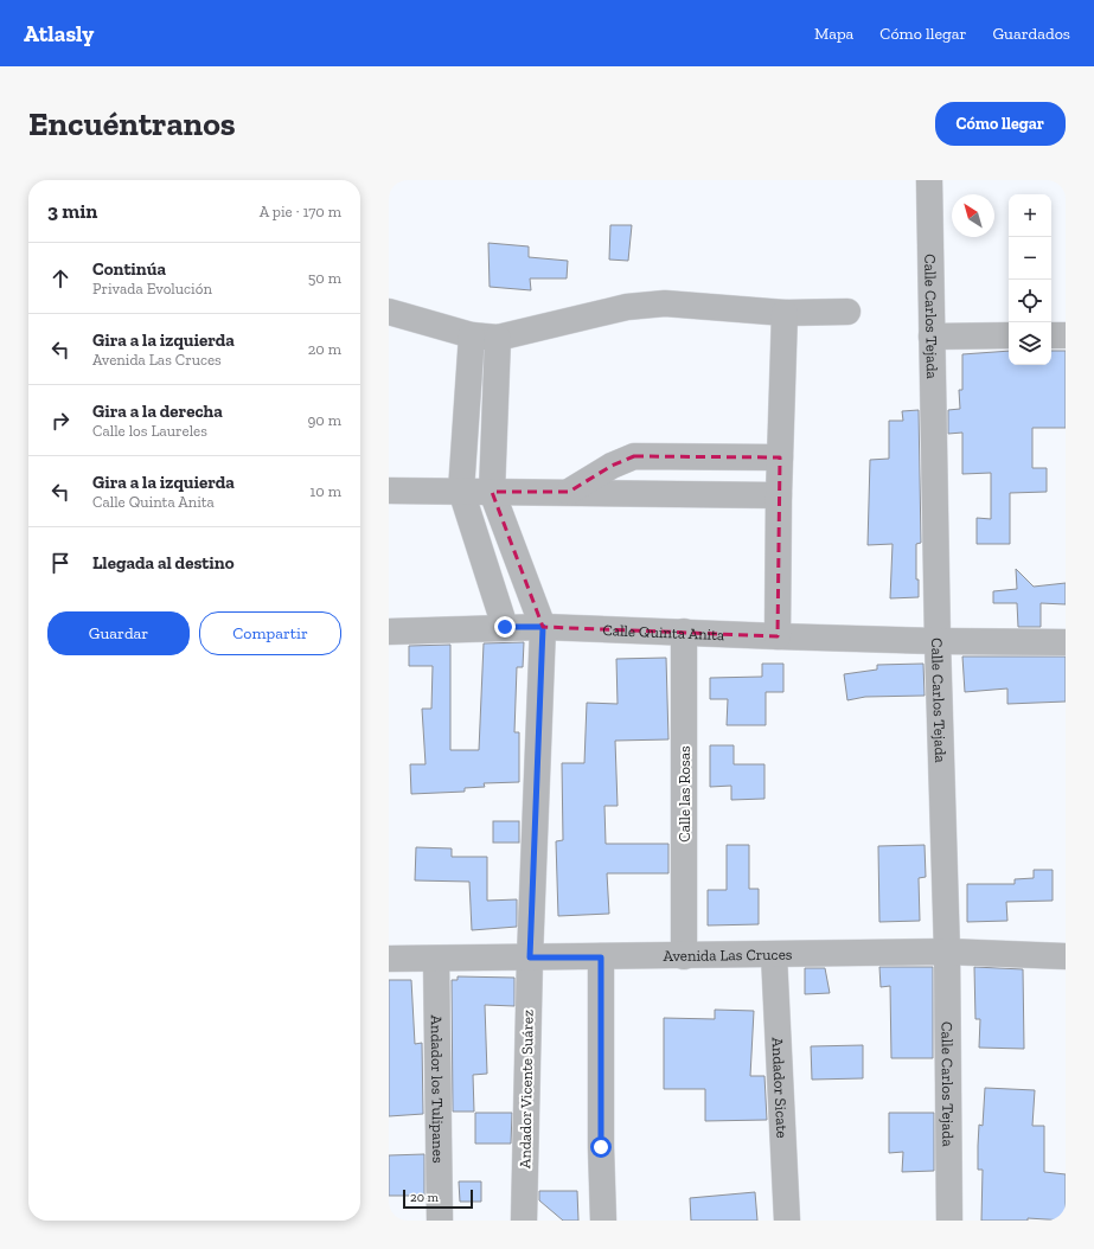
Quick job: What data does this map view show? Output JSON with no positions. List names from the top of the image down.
{
  "streets": {
    "street": [
      "Calle Carlos Tejada",
      "Calle Quinta Anita",
      "Calle las Rosas",
      "Avenida Las Cruces",
      "Andador Sicate",
      "Andador los Tulipanes",
      "Andador Vicente Suárez"
    ]
  },
  "crossings": [
    ["Calle Carlos Tejada", "Calle Quinta Anita"],
    ["Calle Carlos Tejada", "Avenida Las Cruces"],
    ["Calle Quinta Anita", "Calle las Rosas"],
    ["Calle Quinta Anita", "Andador Vicente Suárez"],
    ["Calle las Rosas", "Avenida Las Cruces"],
    ["Avenida Las Cruces", "Andador Sicate"],
    ["Avenida Las Cruces", "Andador los Tulipanes"],
    ["Avenida Las Cruces", "Andador Vicente Suárez"]
  ],
  "scale_bar": "20 m",
  "north": "top left",
  "page": {
    "header": "Atlasly",
    "nav": ["Mapa", "Cómo llegar", "Guardados"],
    "buttons": [
      "Cómo llegar",
      ["Guardar", "Compartir"]
    ],
    "title": "Encuéntranos",
    "heading": ["3 min", "A pie · 170 m"],
    "map_buttons": ["+", "−"],
    "list": [
      ["Continúa", "Privada Evolución", "50 m"],
      ["Gira a la izquierda", "Avenida Las Cruces", "20 m"],
      ["Gira a la derecha", "Calle los Laureles", "90 m"],
      ["Gira a la izquierda", "Calle Quinta Anita", "10 m"],
      "Llegada al destino"
    ],
    "scale": "20 m"
  }
}
